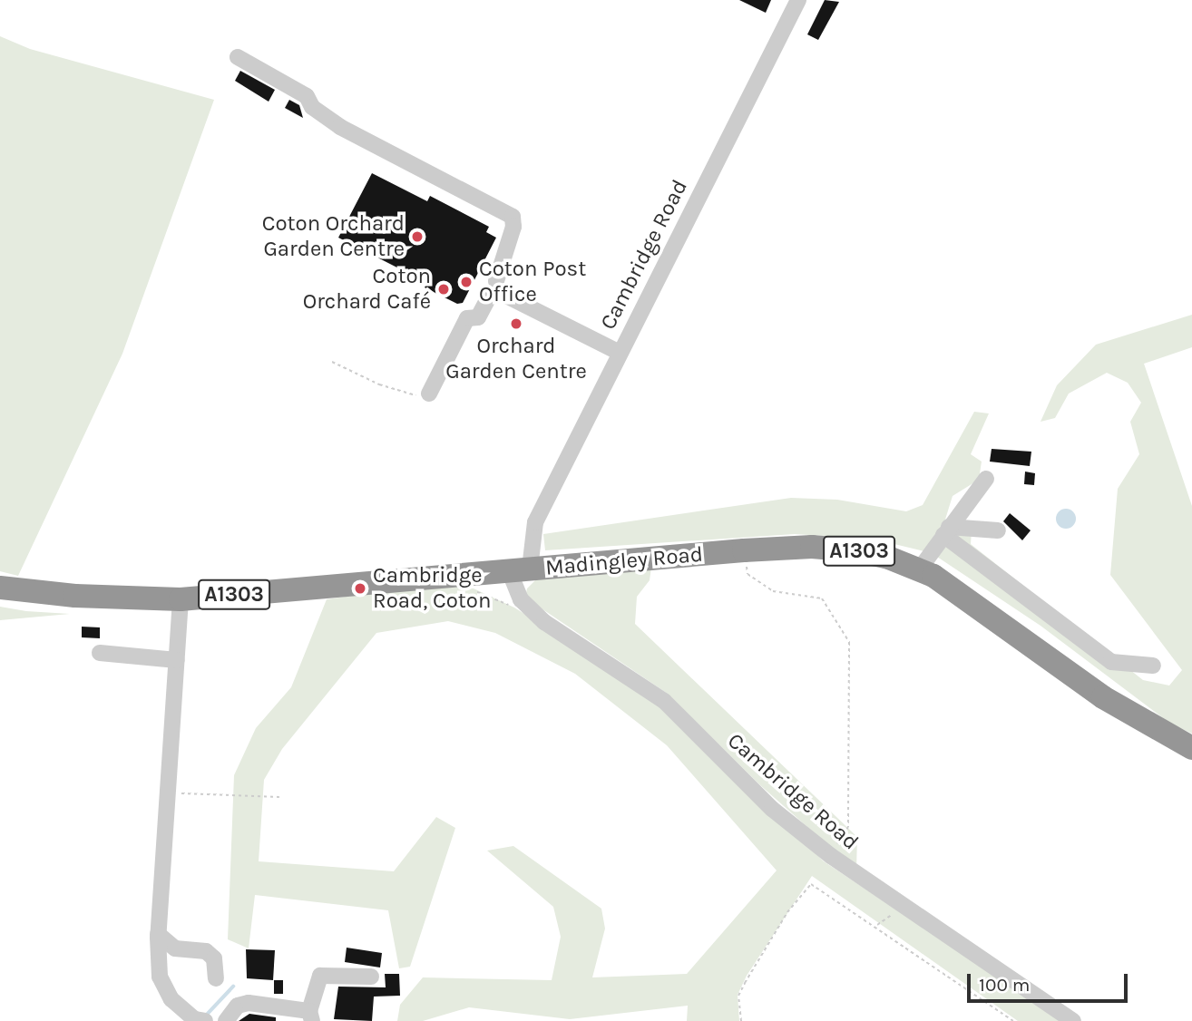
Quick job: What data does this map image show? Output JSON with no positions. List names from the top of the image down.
{
  "streets": {
    "highway": ["A1303", "Madingley Road"],
    "street": ["Cambridge Road"]
  },
  "crossings": [
    ["Cambridge Road", "Madingley Road"]
  ],
  "places": [
    "Coton Orchard Garden Centre",
    "Coton Post Office",
    "Coton Orchard Café",
    "Orchard Garden Centre",
    "Cambridge Road, Coton"
  ],
  "scale_bar": "100 m"
}
